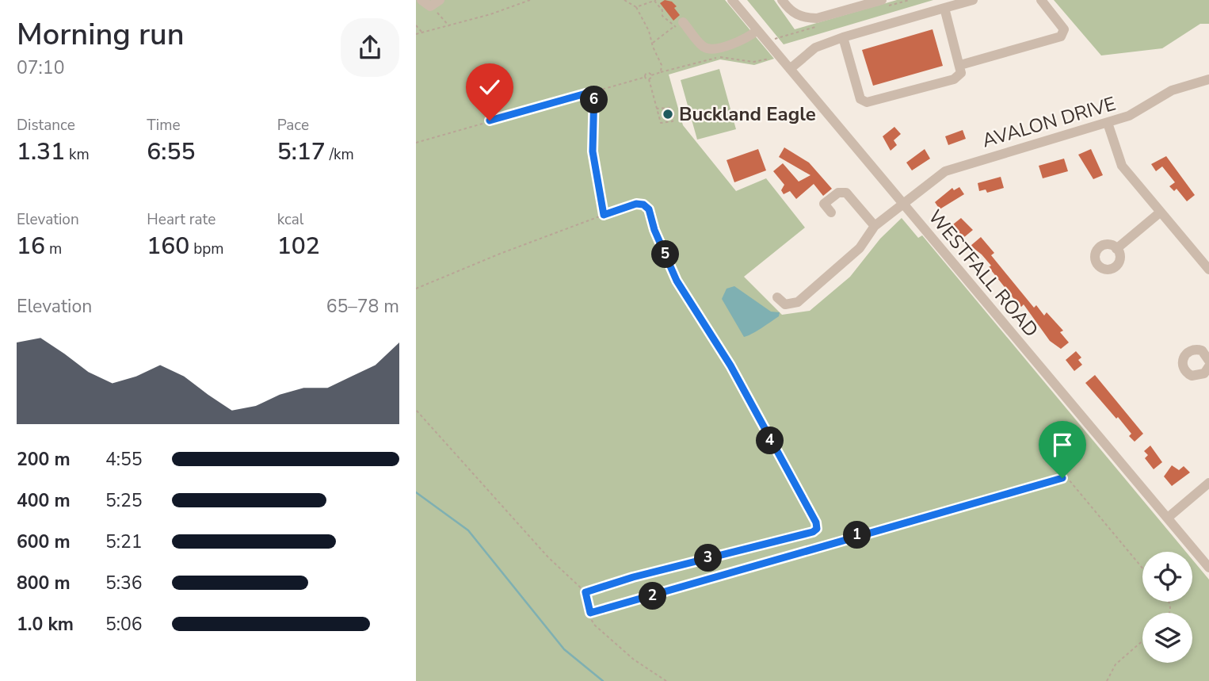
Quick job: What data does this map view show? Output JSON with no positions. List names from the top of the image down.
{
  "streets": {
    "street": ["AVALON DRIVE", "WESTFALL ROAD"]
  },
  "crossings": [
    ["AVALON DRIVE", "WESTFALL ROAD"]
  ],
  "places": ["Buckland Eagle"],
  "page": {
    "heading": ["Morning run", "07:10"],
    "pins": [
      "6",
      "5",
      "4",
      "1",
      "3",
      "2"
    ],
    "stats": [
      ["Distance", "1.31 km"],
      ["Time", "6:55"],
      ["Pace", "5:17 /km"],
      ["Elevation", "16 m"],
      ["Heart rate", "160 bpm"],
      ["kcal", "102"]
    ],
    "chart": ["Elevation", "65–78 m"],
    "list": [
      {
        "name": "200 m",
        "note": "4:55"
      },
      {
        "name": "400 m",
        "note": "5:25"
      },
      {
        "name": "600 m",
        "note": "5:21"
      },
      {
        "name": "800 m",
        "note": "5:36"
      },
      {
        "name": "1.0 km",
        "note": "5:06"
      }
    ]
  }
}
